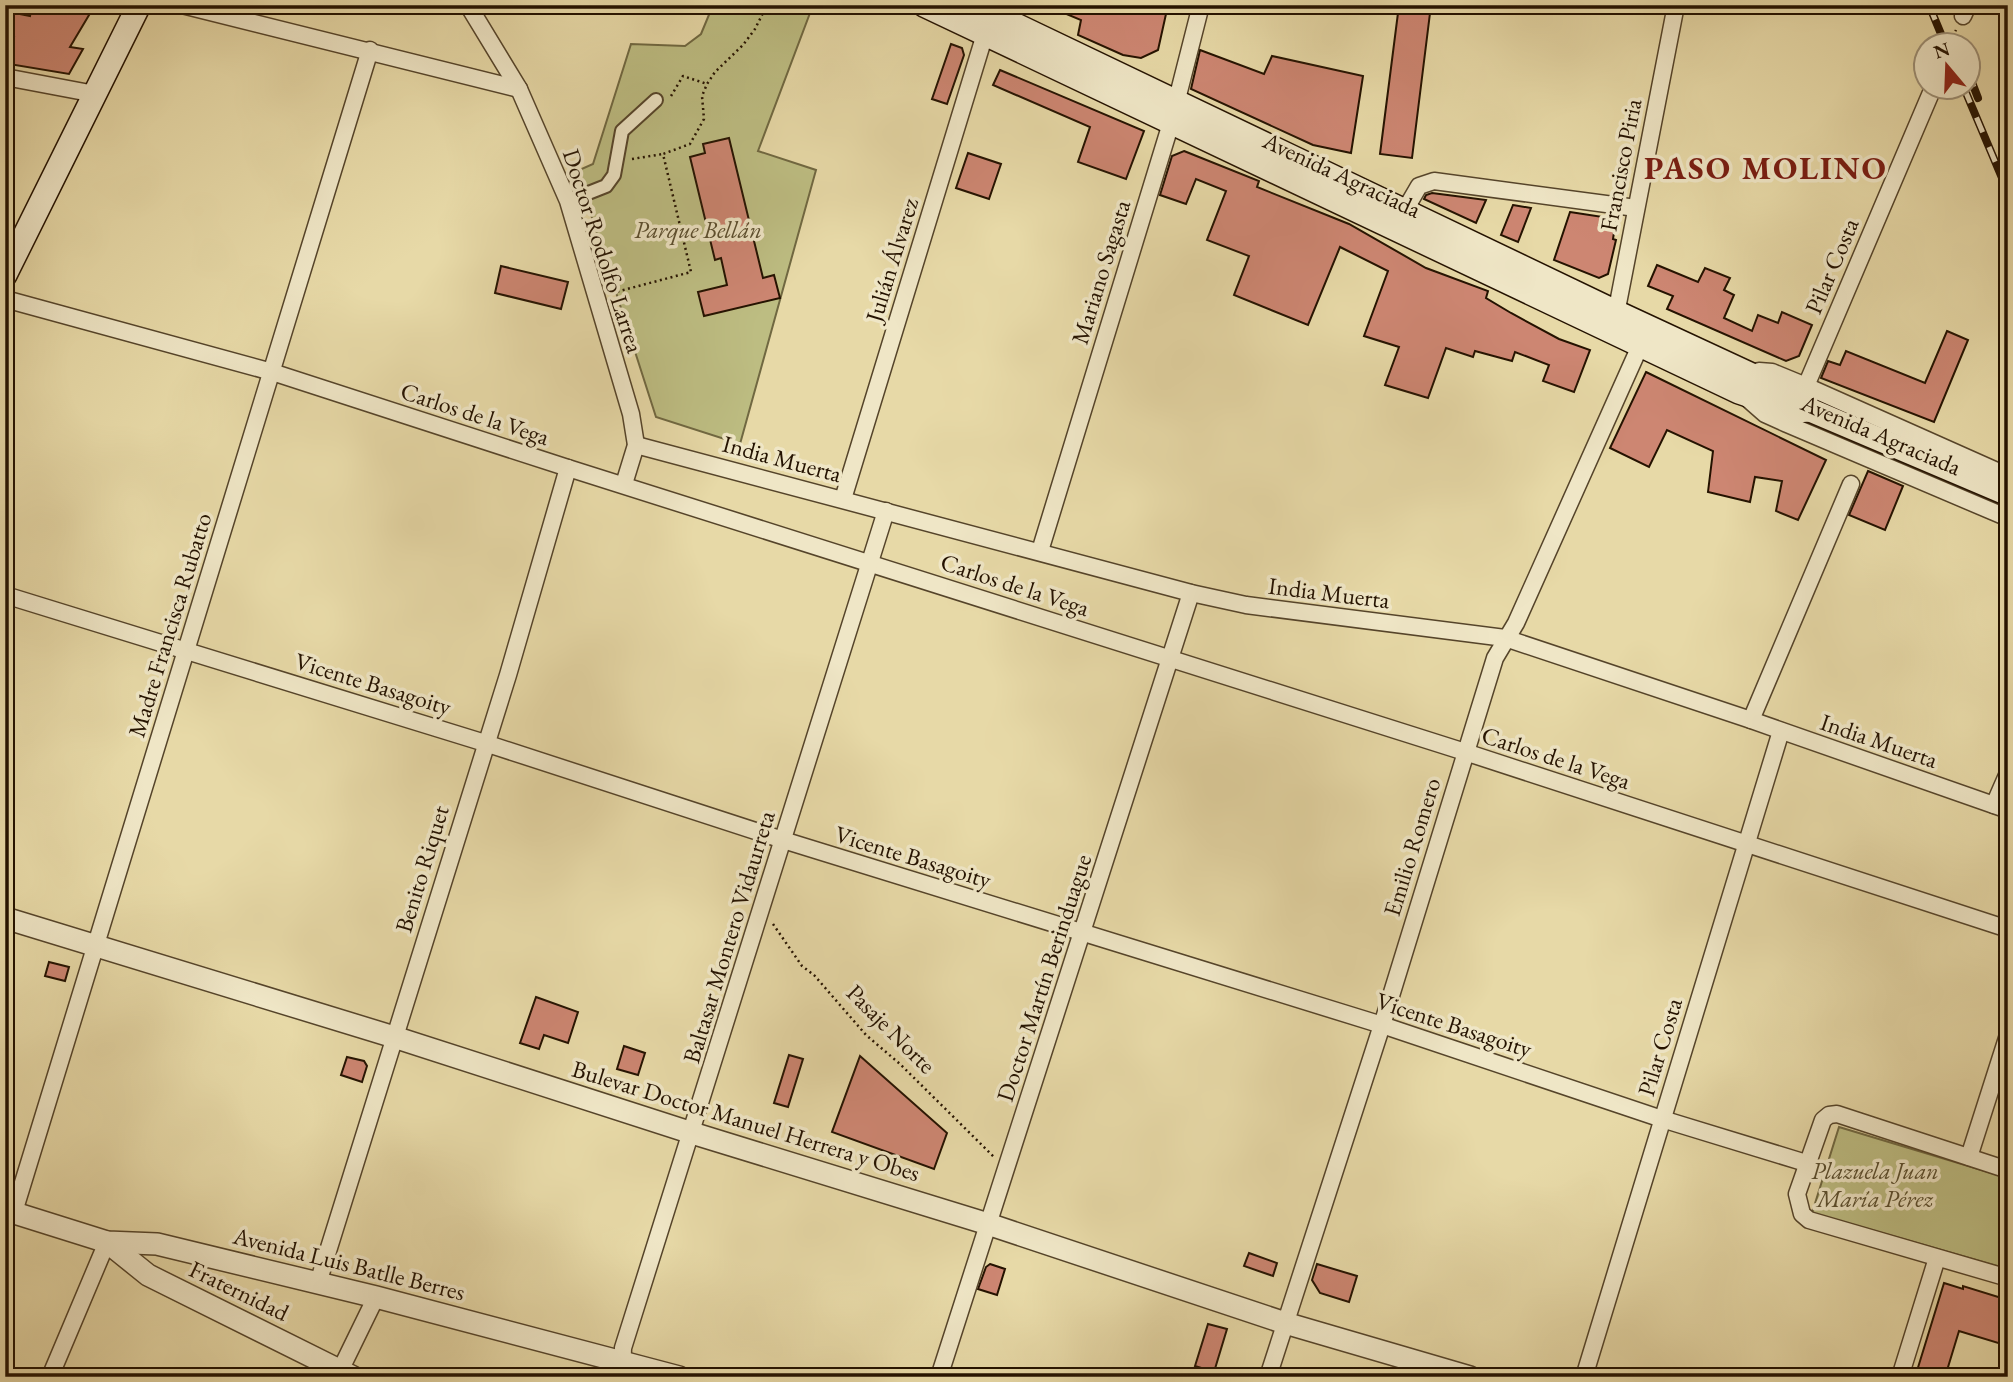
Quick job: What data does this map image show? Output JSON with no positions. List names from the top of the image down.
{
  "streets": {
    "main road": ["Avenida Agraciada"],
    "street": [
      "Francisco Piria",
      "Doctor Rodolfo Larrea",
      "Julián Álvarez",
      "Pilar Costa",
      "Mariano Sagasta",
      "Carlos de la Vega",
      "India Muerta",
      "Madre Francisca Rubatto",
      "Vicente Basagoity",
      "Emilio Romero",
      "Benito Riquet",
      "Baltasar Montero Vidaurreta",
      "Doctor Martín Berinduague",
      "Bulevar Doctor Manuel Herrera y Obes",
      "Avenida Luis Batlle Berres",
      "Fraternidad"
    ],
    "path": ["Pasaje Norte"]
  },
  "crossings": [
    ["Francisco Piria", "Avenida Agraciada"],
    ["Avenida Agraciada", "Julián Álvarez"],
    ["Avenida Agraciada", "Pilar Costa"],
    ["Avenida Agraciada", "Mariano Sagasta"],
    ["Avenida Agraciada", "Emilio Romero"],
    ["Doctor Rodolfo Larrea", "Carlos de la Vega"],
    ["Doctor Rodolfo Larrea", "India Muerta"],
    ["Julián Álvarez", "India Muerta"],
    ["Pilar Costa", "Carlos de la Vega"],
    ["Pilar Costa", "India Muerta"],
    ["Pilar Costa", "Vicente Basagoity"],
    ["Mariano Sagasta", "India Muerta"],
    ["Carlos de la Vega", "Madre Francisca Rubatto"],
    ["Carlos de la Vega", "Emilio Romero"],
    ["Carlos de la Vega", "Benito Riquet"],
    ["Carlos de la Vega", "Baltasar Montero Vidaurreta"],
    ["Carlos de la Vega", "Doctor Martín Berinduague"],
    ["India Muerta", "Emilio Romero"],
    ["India Muerta", "Baltasar Montero Vidaurreta"],
    ["India Muerta", "Doctor Martín Berinduague"],
    ["Madre Francisca Rubatto", "Vicente Basagoity"],
    ["Madre Francisca Rubatto", "Bulevar Doctor Manuel Herrera y Obes"],
    ["Madre Francisca Rubatto", "Avenida Luis Batlle Berres"],
    ["Vicente Basagoity", "Emilio Romero"],
    ["Vicente Basagoity", "Benito Riquet"],
    ["Vicente Basagoity", "Baltasar Montero Vidaurreta"],
    ["Vicente Basagoity", "Doctor Martín Berinduague"],
    ["Emilio Romero", "Bulevar Doctor Manuel Herrera y Obes"],
    ["Benito Riquet", "Bulevar Doctor Manuel Herrera y Obes"],
    ["Benito Riquet", "Avenida Luis Batlle Berres"],
    ["Baltasar Montero Vidaurreta", "Pasaje Norte"],
    ["Baltasar Montero Vidaurreta", "Bulevar Doctor Manuel Herrera y Obes"],
    ["Baltasar Montero Vidaurreta", "Avenida Luis Batlle Berres"],
    ["Doctor Martín Berinduague", "Pasaje Norte"],
    ["Doctor Martín Berinduague", "Bulevar Doctor Manuel Herrera y Obes"],
    ["Avenida Luis Batlle Berres", "Fraternidad"]
  ],
  "districts": ["PASO MOLINO"],
  "parks": ["Parque Bellán", "Plazuela Juan María Pérez"],
  "north": "top"
}
